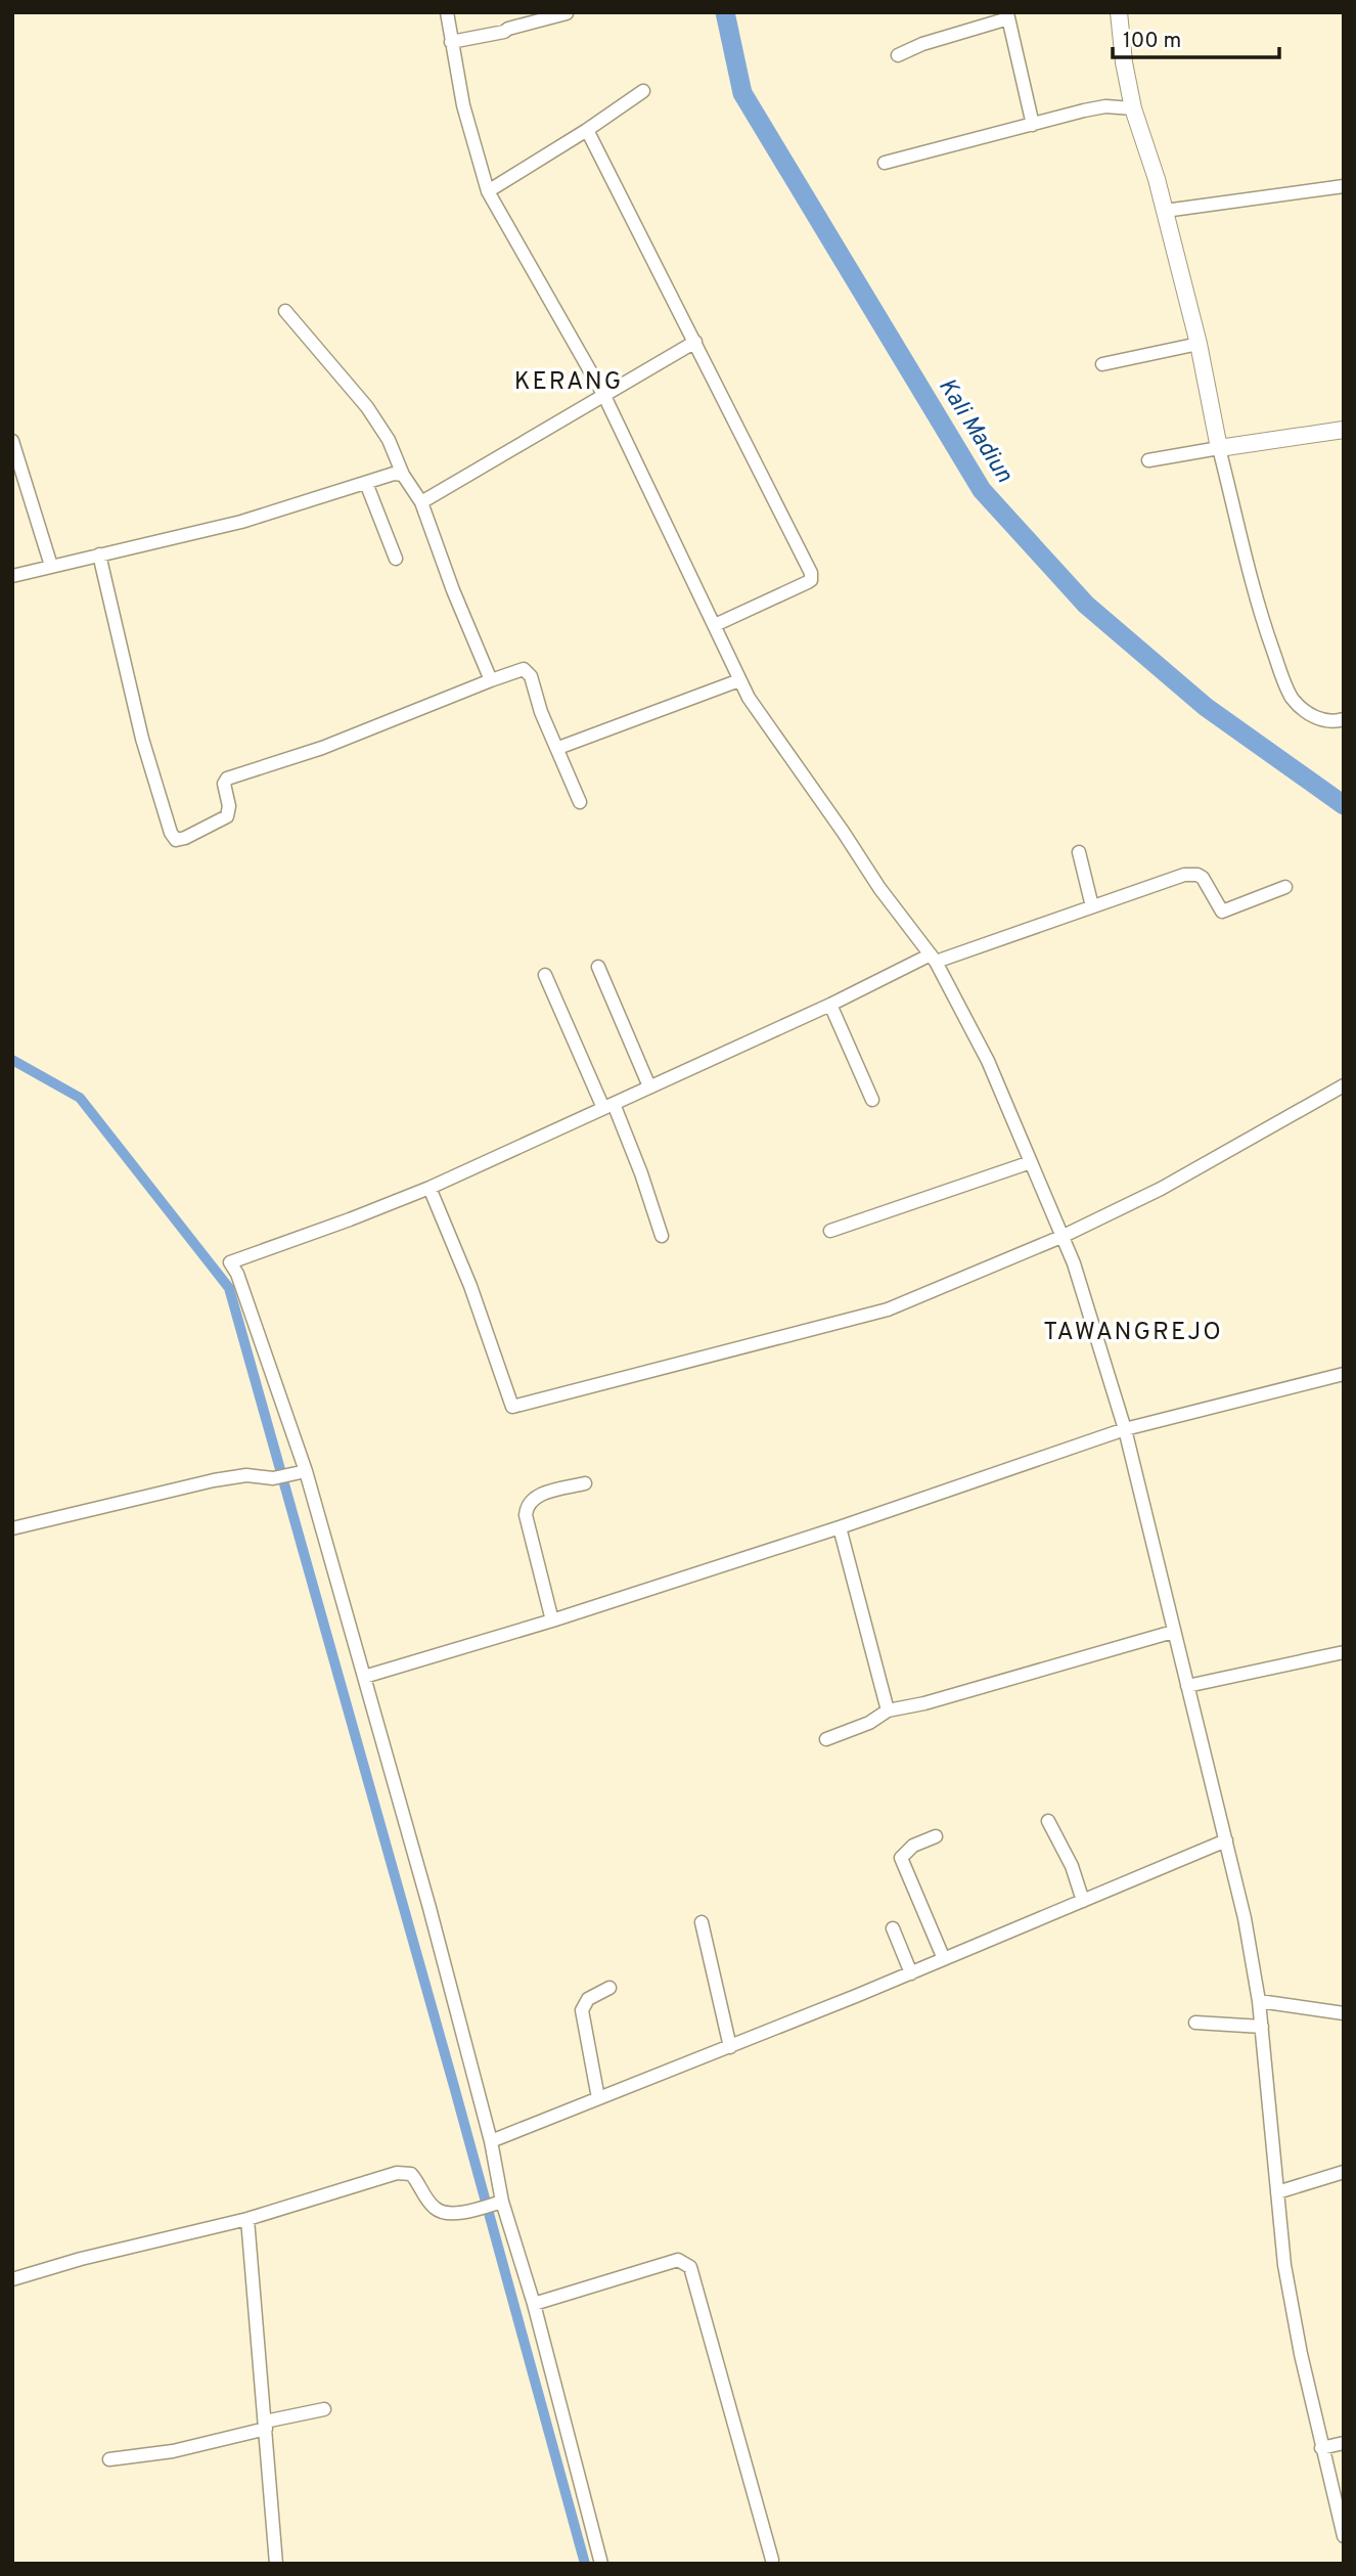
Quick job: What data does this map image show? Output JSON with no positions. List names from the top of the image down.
{
  "districts": ["KERANG", "TAWANGREJO"],
  "water": ["Kali Madiun"],
  "scale_bar": "100 m"
}
